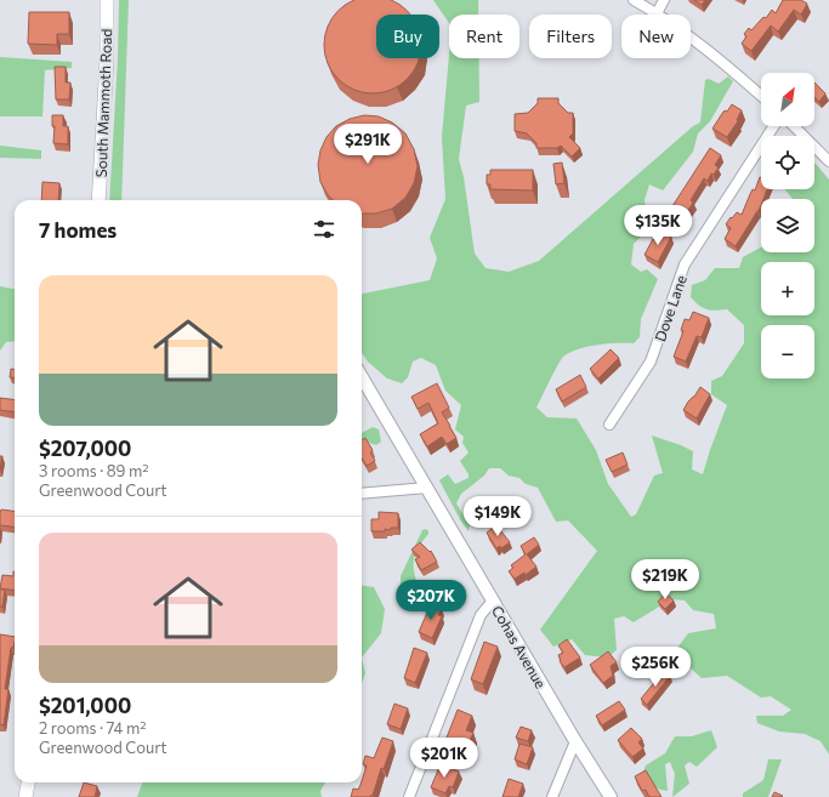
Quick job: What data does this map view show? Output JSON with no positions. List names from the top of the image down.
{
  "streets": {
    "main road": ["South Mammoth Road"],
    "street": ["Dove Lane", "Cohas Avenue"]
  },
  "north": "top right",
  "page": {
    "chip": [
      "Buy",
      "Rent",
      "Filters",
      "New"
    ],
    "map_buttons": ["+", "−"],
    "price": [
      "$291K",
      "$135K",
      "$149K",
      "$219K",
      "$207K",
      "$256K",
      "$201K"
    ],
    "heading": "7 homes",
    "list": [
      {
        "name": "$207,000",
        "note": "3 rooms · 89 m² · Greenwood Court"
      },
      {
        "name": "$201,000",
        "note": "2 rooms · 74 m² · Greenwood Court"
      }
    ]
  }
}
